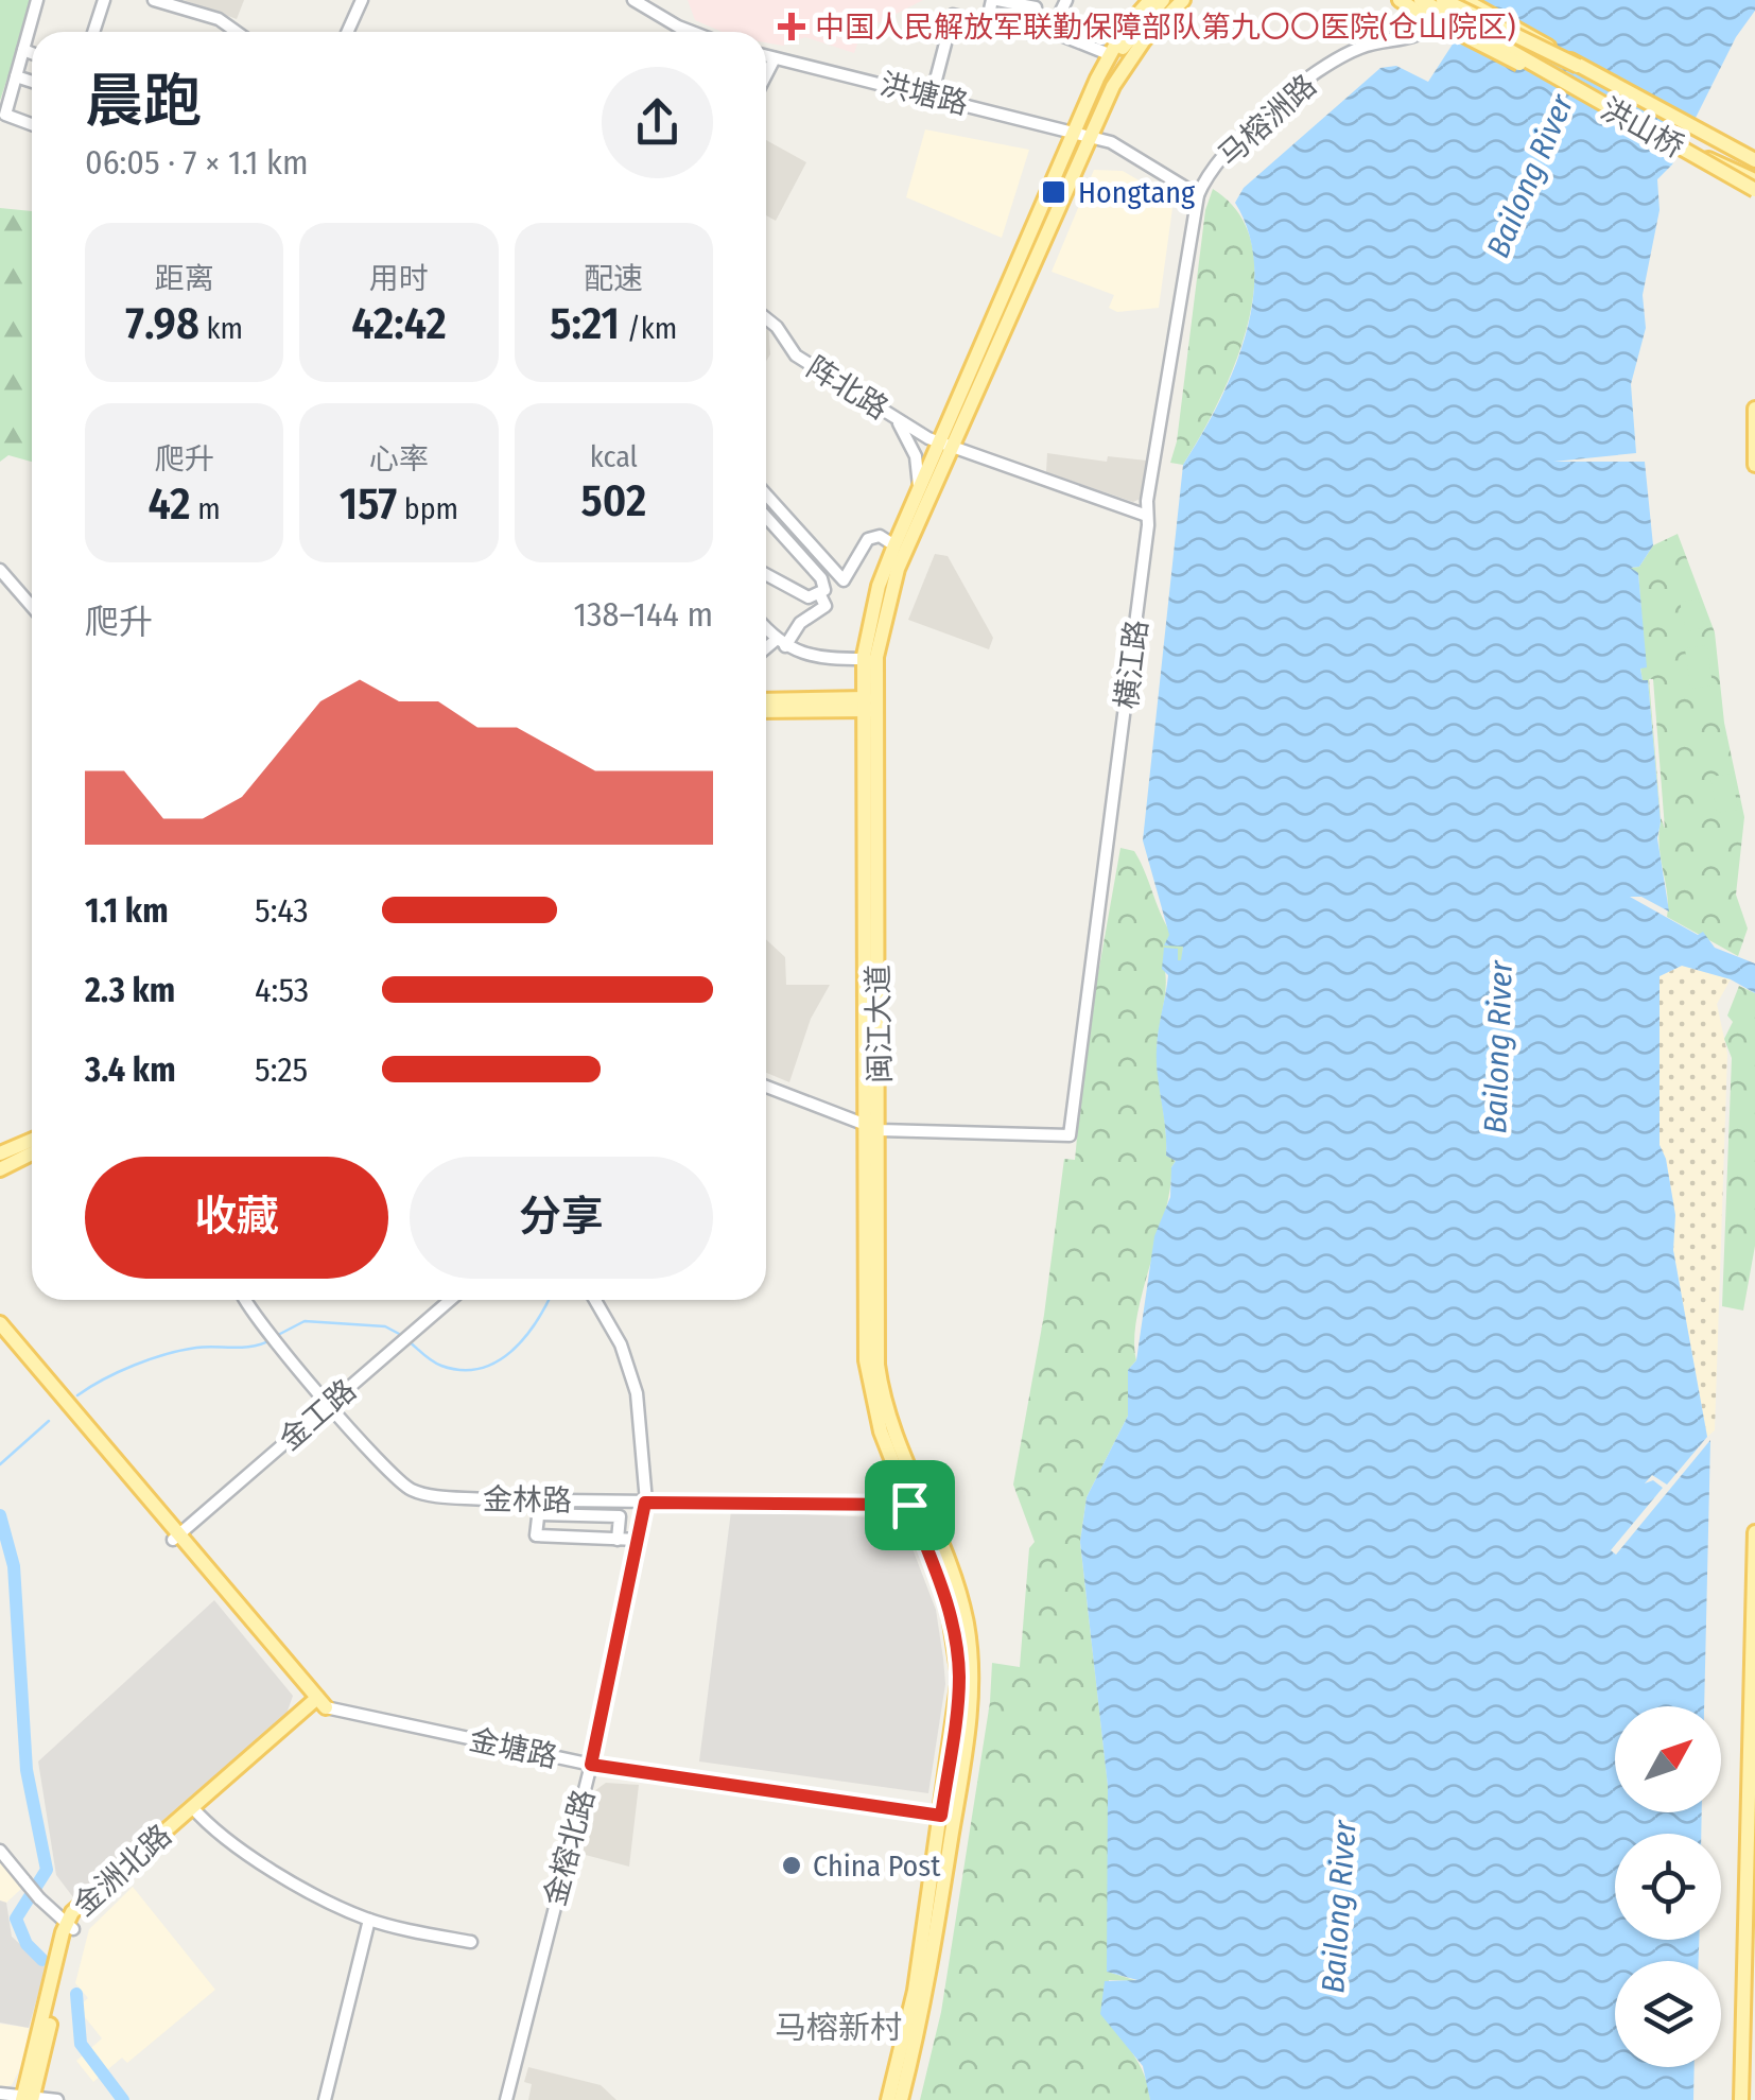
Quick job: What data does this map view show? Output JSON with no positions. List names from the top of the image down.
{
  "streets": {
    "main road": ["洪山桥", "闽江大道", "金洲北路"],
    "street": [
      "洪塘路",
      "马榕洲路",
      "阵北路",
      "横江路",
      "金工路",
      "金林路",
      "金塘路",
      "金榕北路"
    ]
  },
  "crossings": [
    ["洪塘路", "马榕洲路"],
    ["洪塘路", "横江路"],
    ["洪塘路", "闽江大道"],
    ["马榕洲路", "横江路"],
    ["阵北路", "横江路"],
    ["阵北路", "闽江大道"],
    ["横江路", "闽江大道"],
    ["闽江大道", "金林路"],
    ["闽江大道", "金塘路"],
    ["金工路", "金林路"],
    ["金林路", "金榕北路"],
    ["金塘路", "金榕北路"],
    ["金塘路", "金洲北路"]
  ],
  "districts": ["马榕新村"],
  "water": ["Bailong River"],
  "places": {
    "health": ["中国人民解放军联勤保障部队第九〇〇医院(仓山院区)"],
    "transit": ["Hongtang"],
    "other": ["China Post"]
  },
  "north": "top right",
  "page": {
    "heading": ["晨跑", "06:05 · 7 × 1.1 km"],
    "stats": [
      ["距离", "7.98 km"],
      ["用时", "42:42"],
      ["配速", "5:21 /km"],
      ["爬升", "42 m"],
      ["心率", "157 bpm"],
      ["kcal", "502"]
    ],
    "chart": ["爬升", "138–144 m"],
    "list": [
      {
        "name": "1.1 km",
        "note": "5:43"
      },
      {
        "name": "2.3 km",
        "note": "4:53"
      },
      {
        "name": "3.4 km",
        "note": "5:25"
      }
    ],
    "buttons": ["收藏", "分享"]
  }
}
